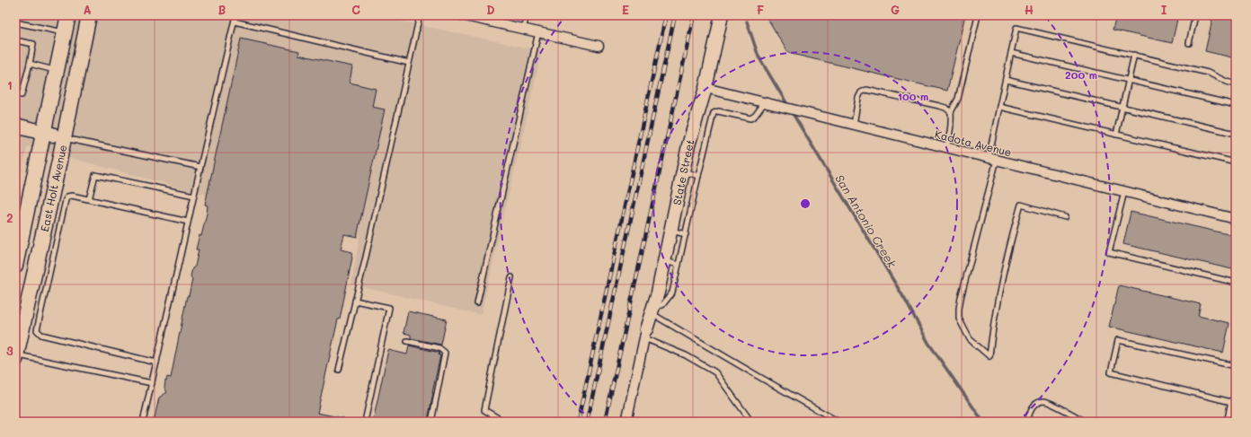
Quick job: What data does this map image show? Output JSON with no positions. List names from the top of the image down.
{
  "streets": {
    "main road": ["East Holt Avenue"],
    "street": ["Kadota Avenue", "State Street"]
  },
  "crossings": [
    ["Kadota Avenue", "State Street"]
  ],
  "water": ["San Antonio Creek"],
  "grid": {
    "columns": [
      "A",
      "B",
      "C",
      "D",
      "E",
      "F",
      "G",
      "H",
      "I"
    ],
    "rows": ["1", "2", "3"]
  },
  "rings": ["200 m", "100 m"]
}
